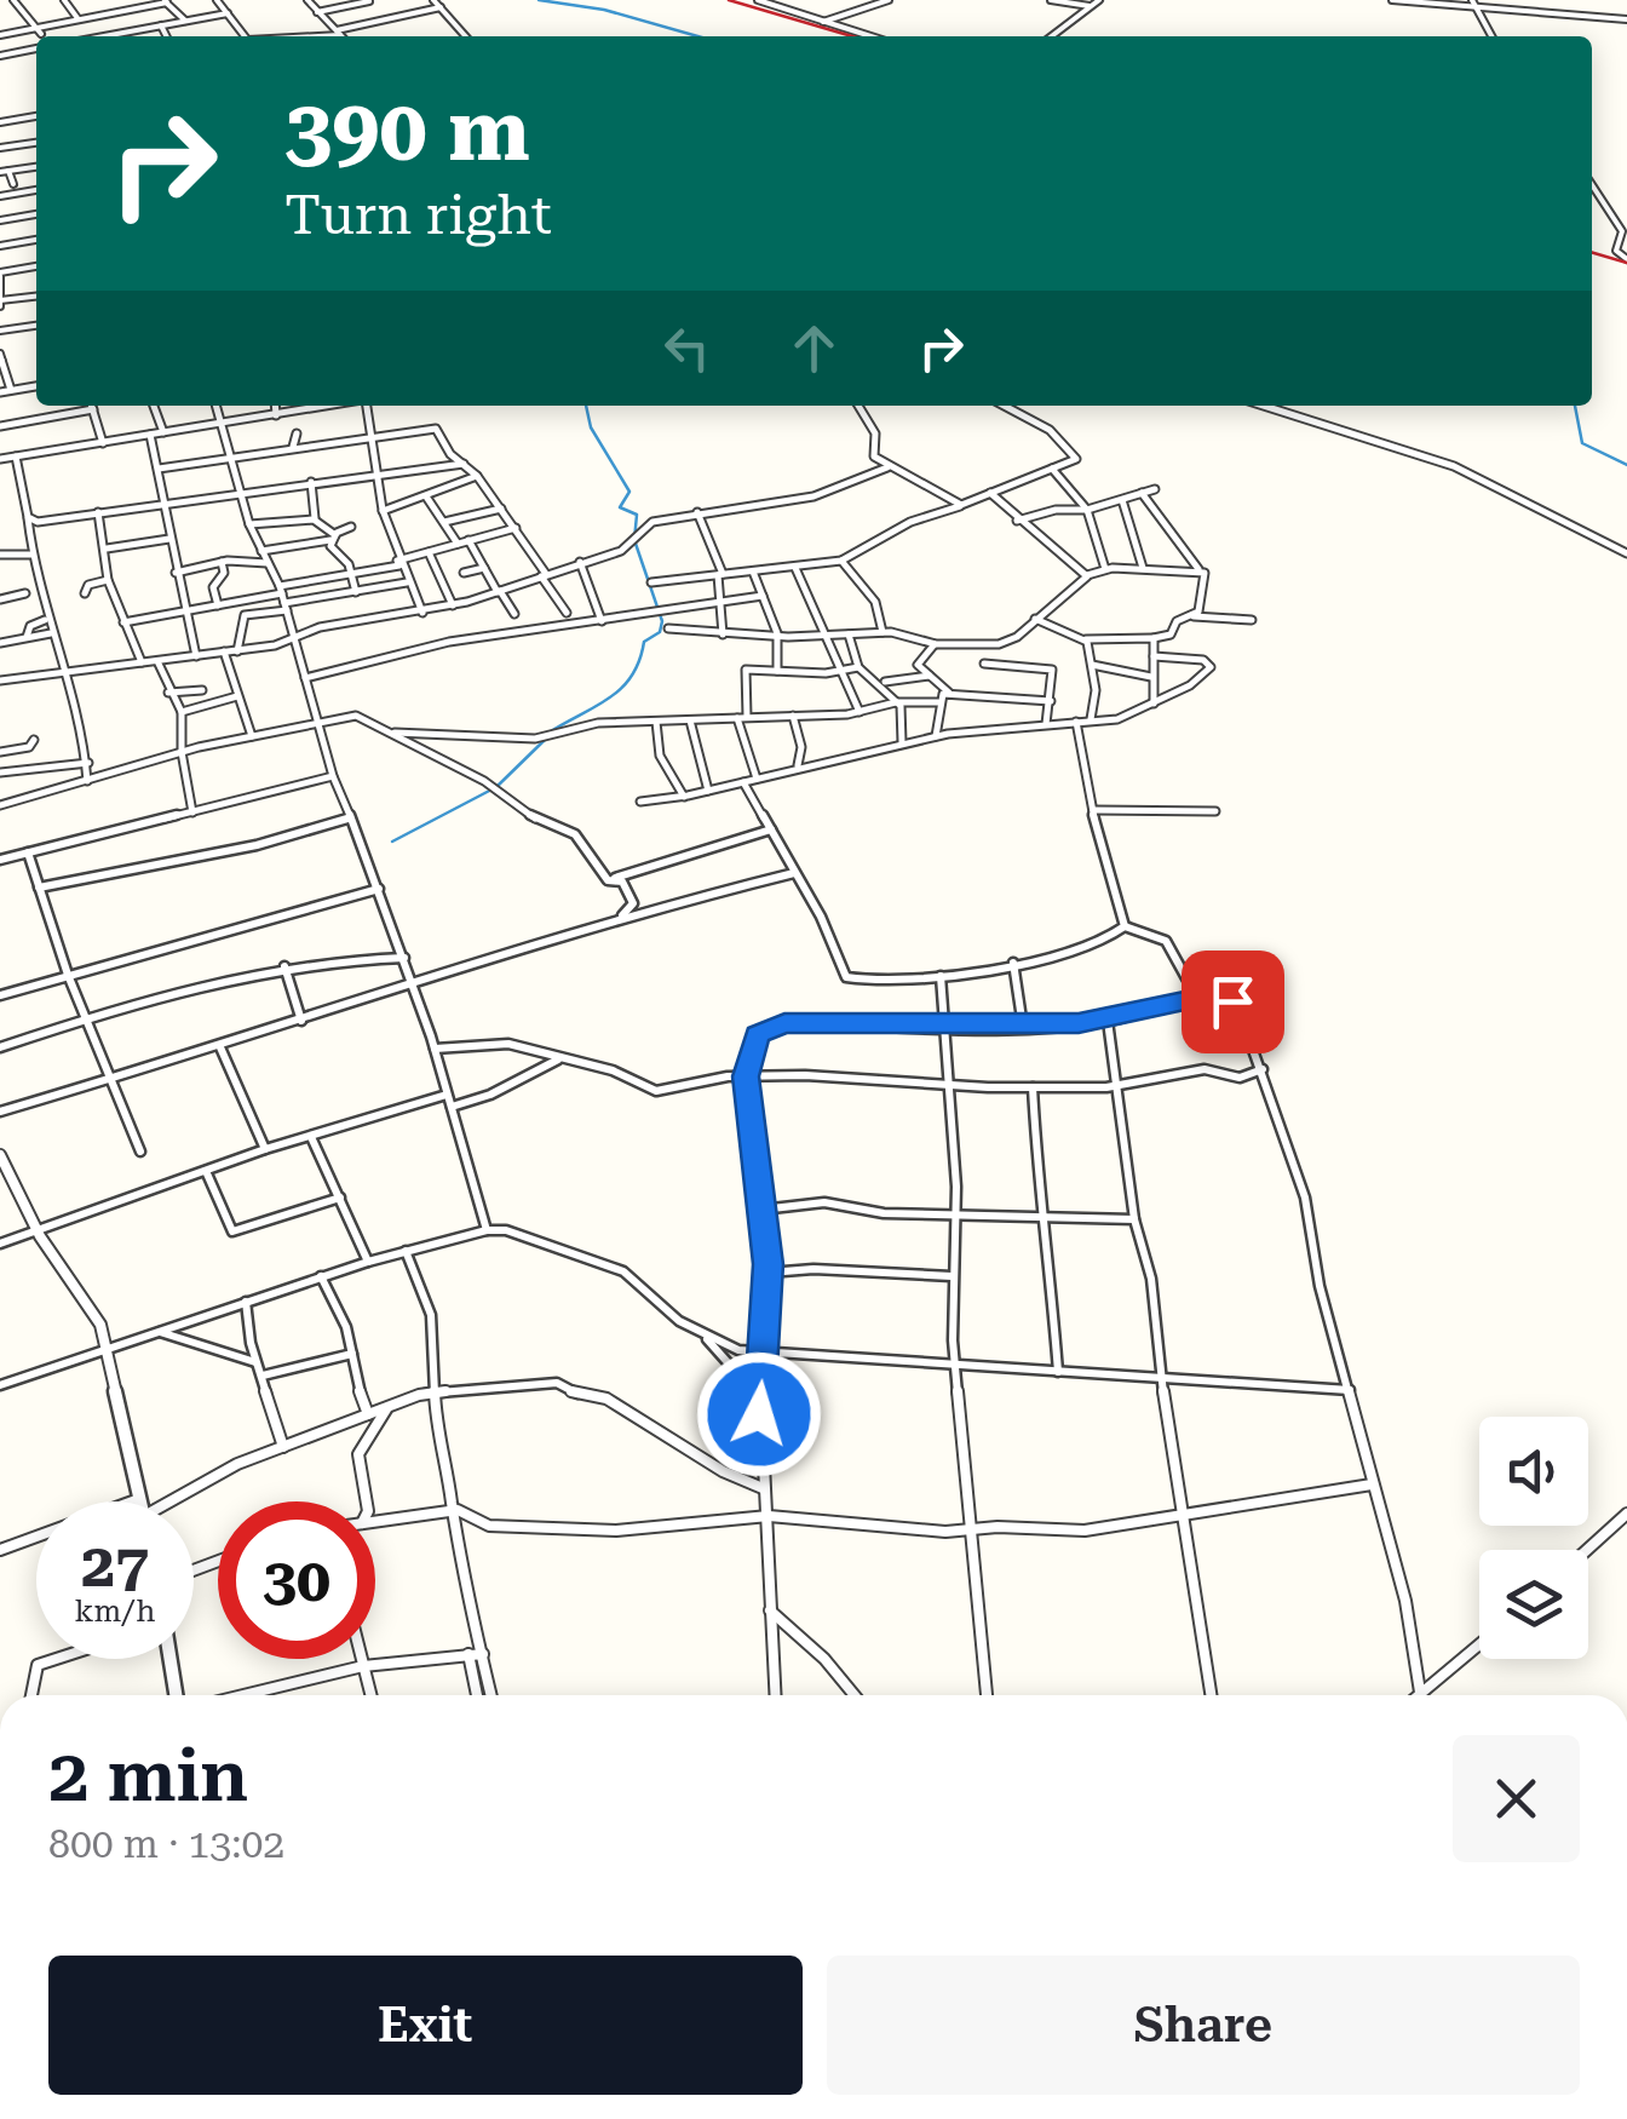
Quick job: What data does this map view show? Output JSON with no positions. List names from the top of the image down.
{
  "page": {
    "turn": ["390 m", "Turn right"],
    "speed": "27 km/h",
    "limit": "30",
    "heading": ["2 min", "800 m · 13:02"],
    "buttons": ["Exit", "Share"]
  }
}
